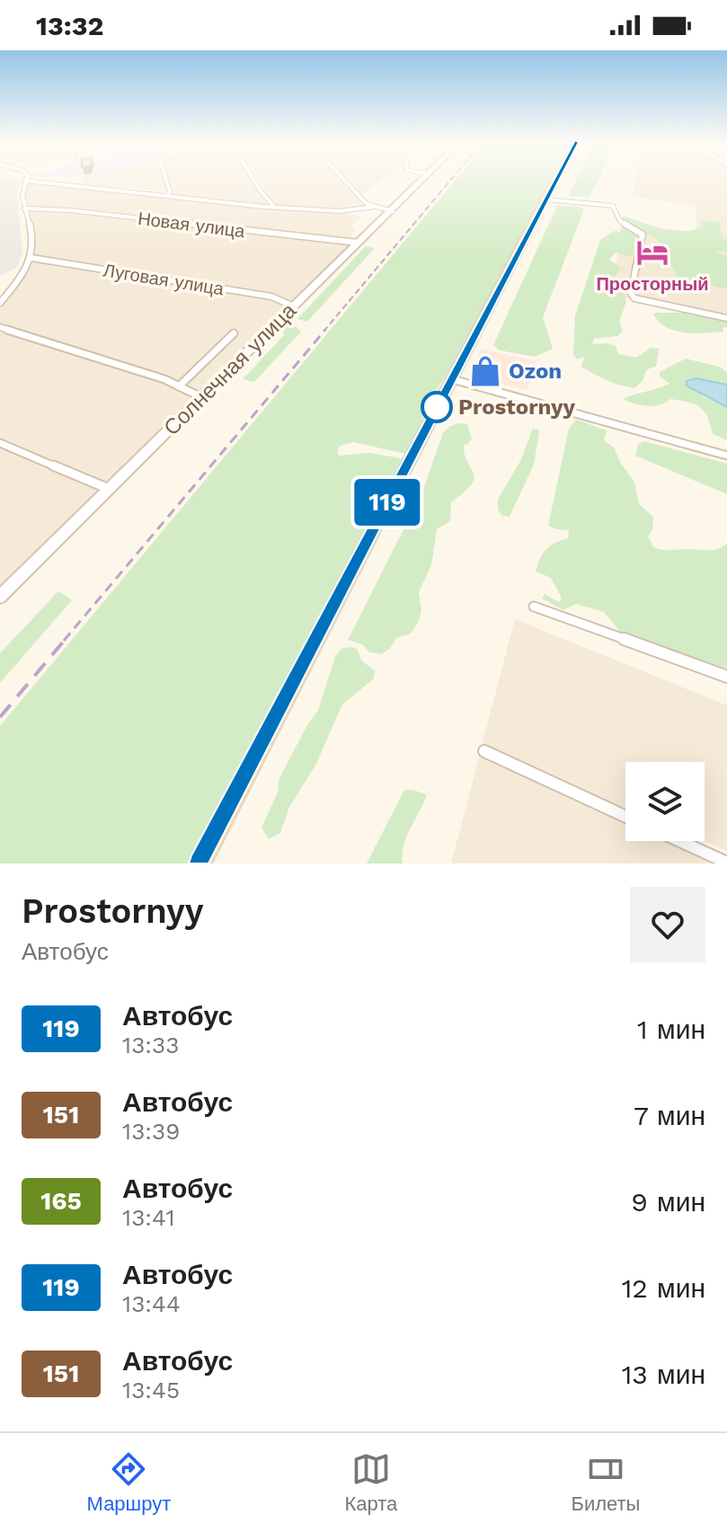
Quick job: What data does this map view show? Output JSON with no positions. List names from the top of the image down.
{
  "streets": {
    "street": ["Новая улица", "Луговая улица", "Солнечная улица"]
  },
  "crossings": [
    ["Новая улица", "Солнечная улица"],
    ["Луговая улица", "Солнечная улица"]
  ],
  "places": {
    "hotel": ["Просторный"],
    "shop": ["Ozon"],
    "other": ["Prostornyy"]
  },
  "lines": ["bus line 119"],
  "page": {
    "status": "13:32",
    "on_map": "119",
    "heading": ["Prostornyy", "Автобус"],
    "list": [
      {
        "mark": "119",
        "name": "Автобус",
        "note": "13:33",
        "value": "1 мин"
      },
      {
        "mark": "151",
        "name": "Автобус",
        "note": "13:39",
        "value": "7 мин"
      },
      {
        "mark": "165",
        "name": "Автобус",
        "note": "13:41",
        "value": "9 мин"
      },
      {
        "mark": "119",
        "name": "Автобус",
        "note": "13:44",
        "value": "12 мин"
      },
      {
        "mark": "151",
        "name": "Автобус",
        "note": "13:45",
        "value": "13 мин"
      }
    ],
    "tabs": ["Маршрут", "Карта", "Билеты"]
  }
}
